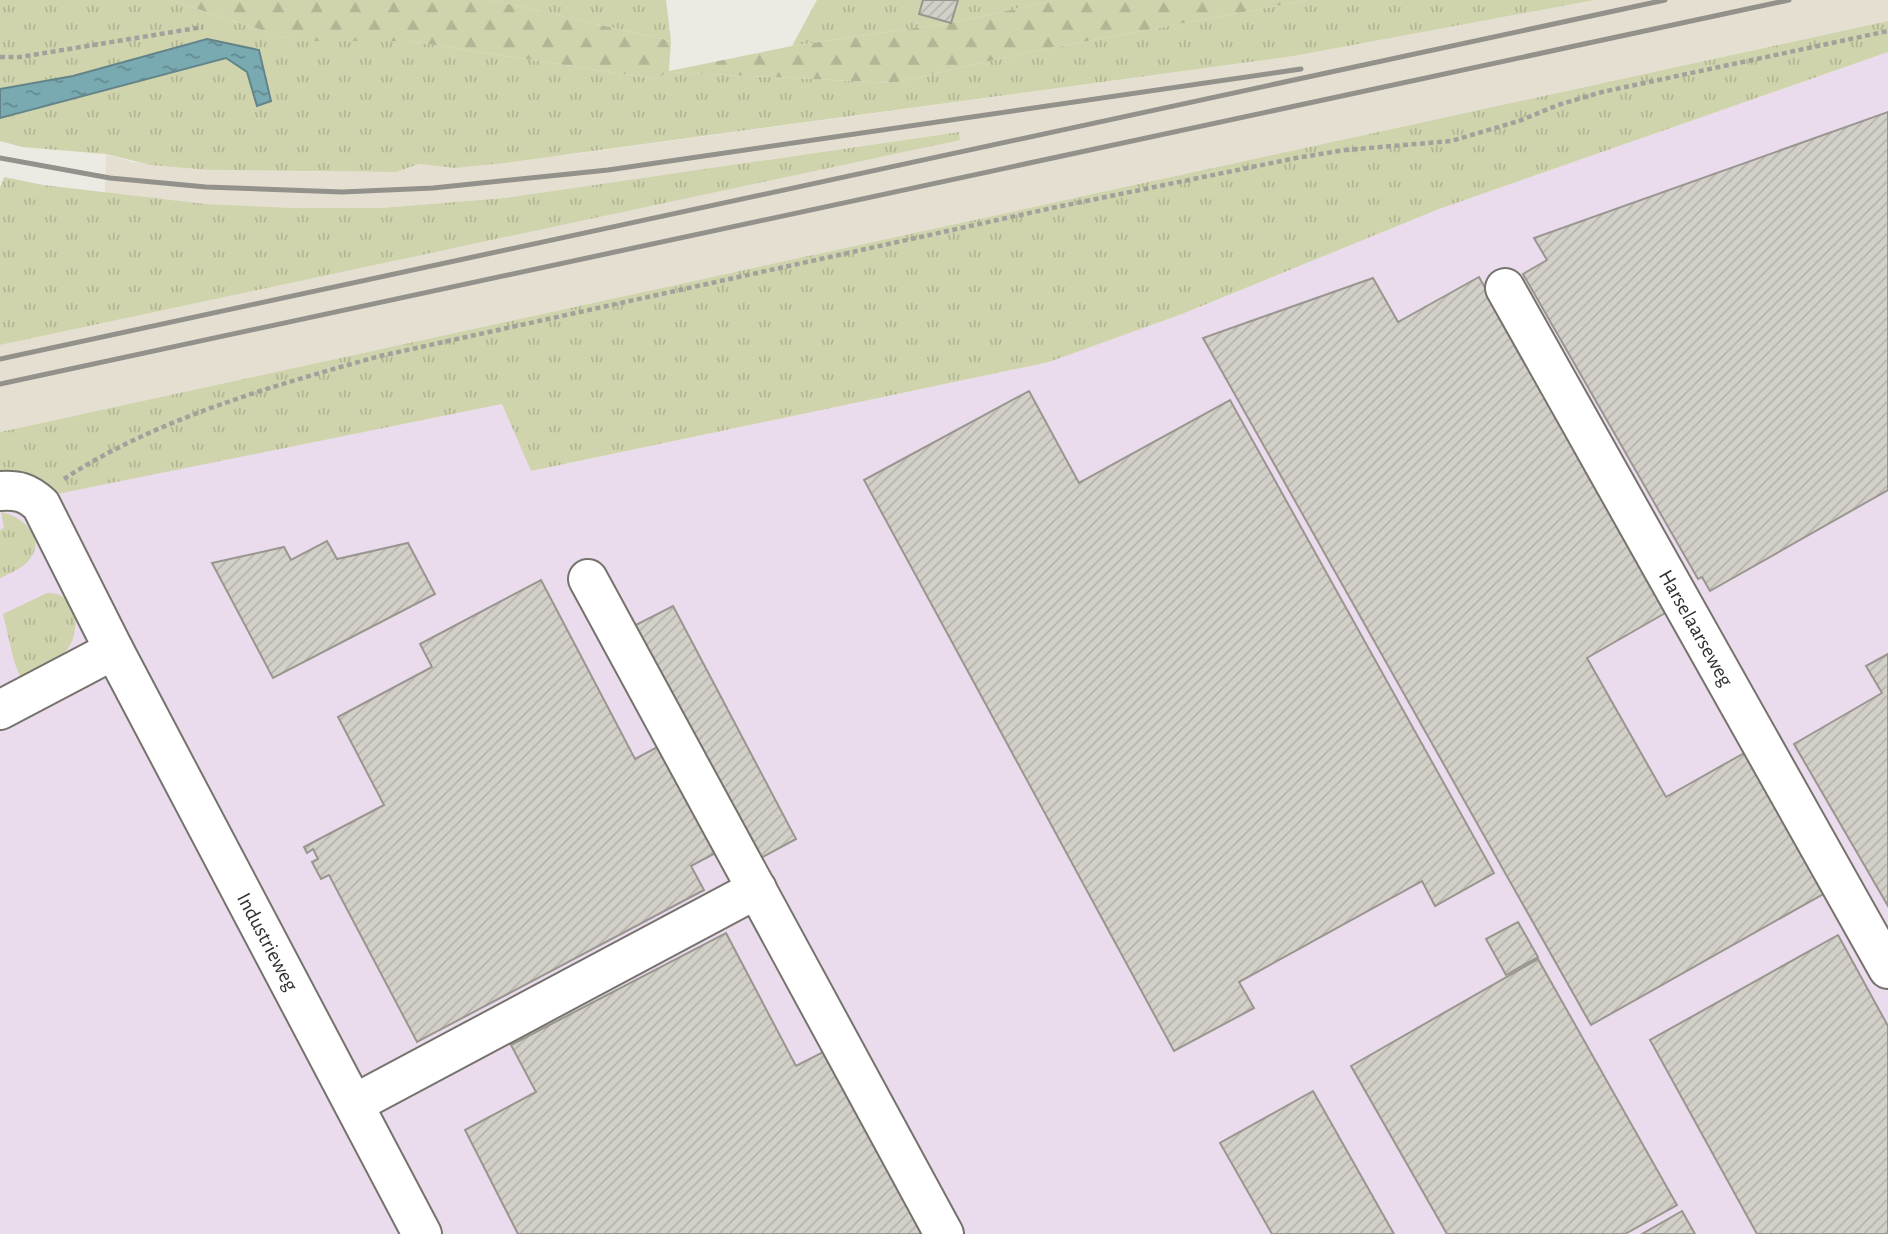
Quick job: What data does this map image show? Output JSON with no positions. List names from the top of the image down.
{
  "streets": {
    "street": ["Harselaarseweg", "Industrieweg"]
  }
}
